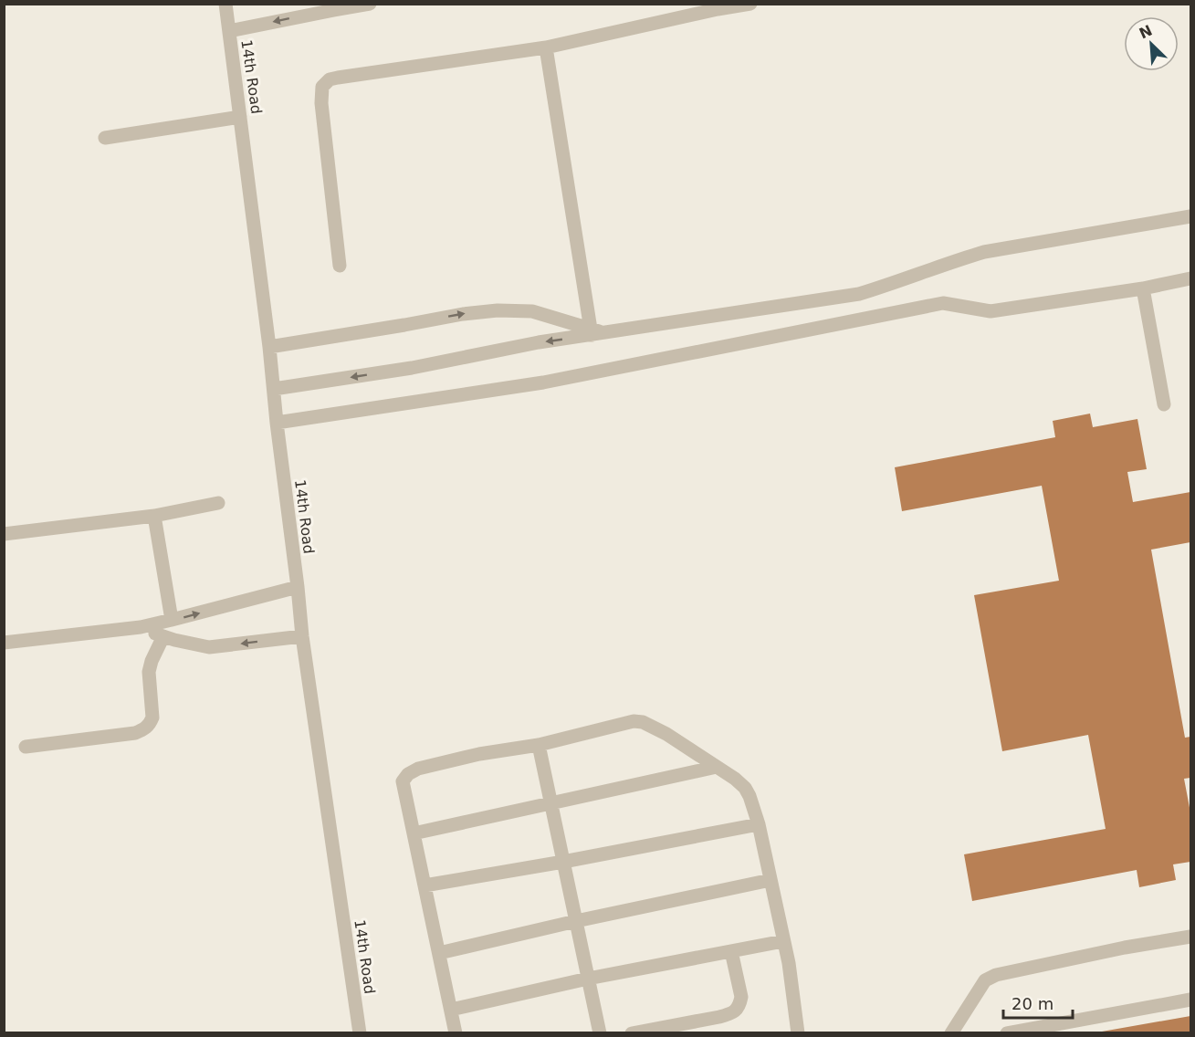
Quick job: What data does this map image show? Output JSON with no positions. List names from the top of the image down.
{
  "streets": {
    "street": ["14th Road"]
  },
  "scale_bar": "20 m",
  "north": "top left"
}
